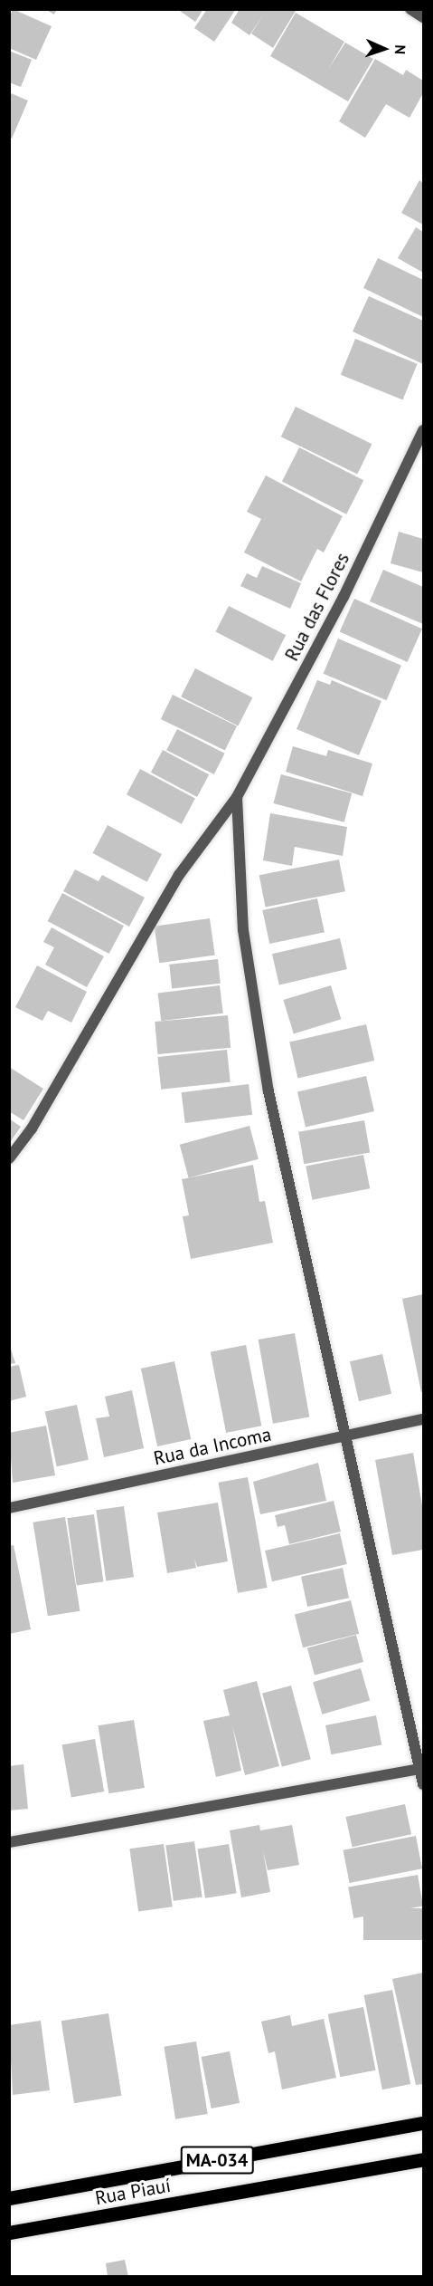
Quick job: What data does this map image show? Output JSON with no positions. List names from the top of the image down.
{
  "streets": {
    "main road": ["MA-034", "Rua Piauí"],
    "street": ["Rua das Flores", "Rua da Incoma"]
  },
  "north": "right"
}
